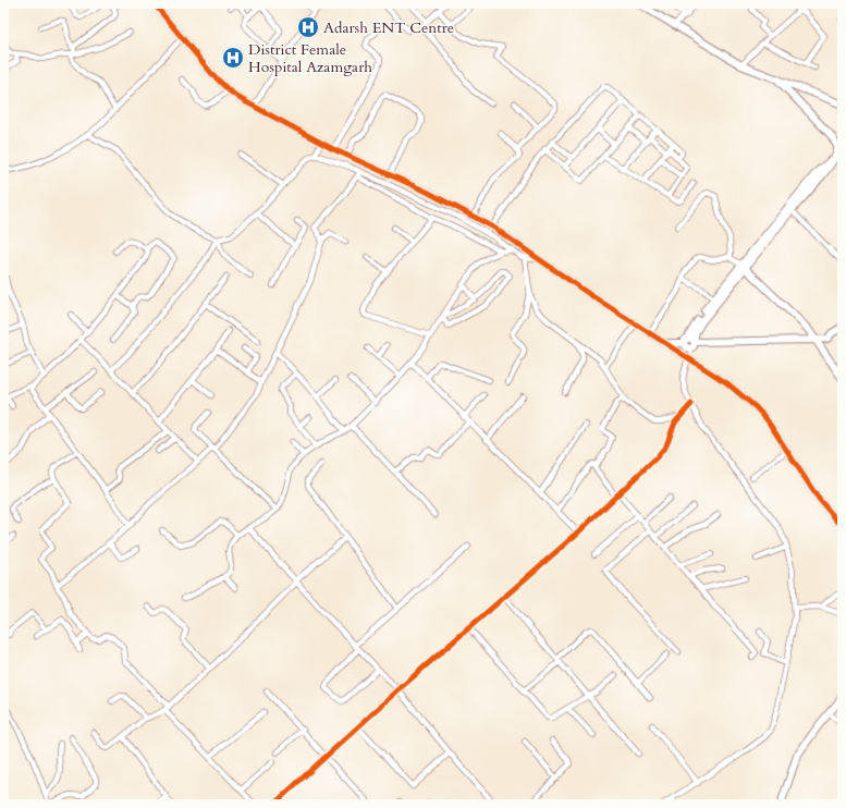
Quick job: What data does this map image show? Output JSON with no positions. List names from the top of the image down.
{
  "places": {
    "hospital": ["Adarsh ENT Centre", "District Female Hospital Azamgarh"]
  }
}
